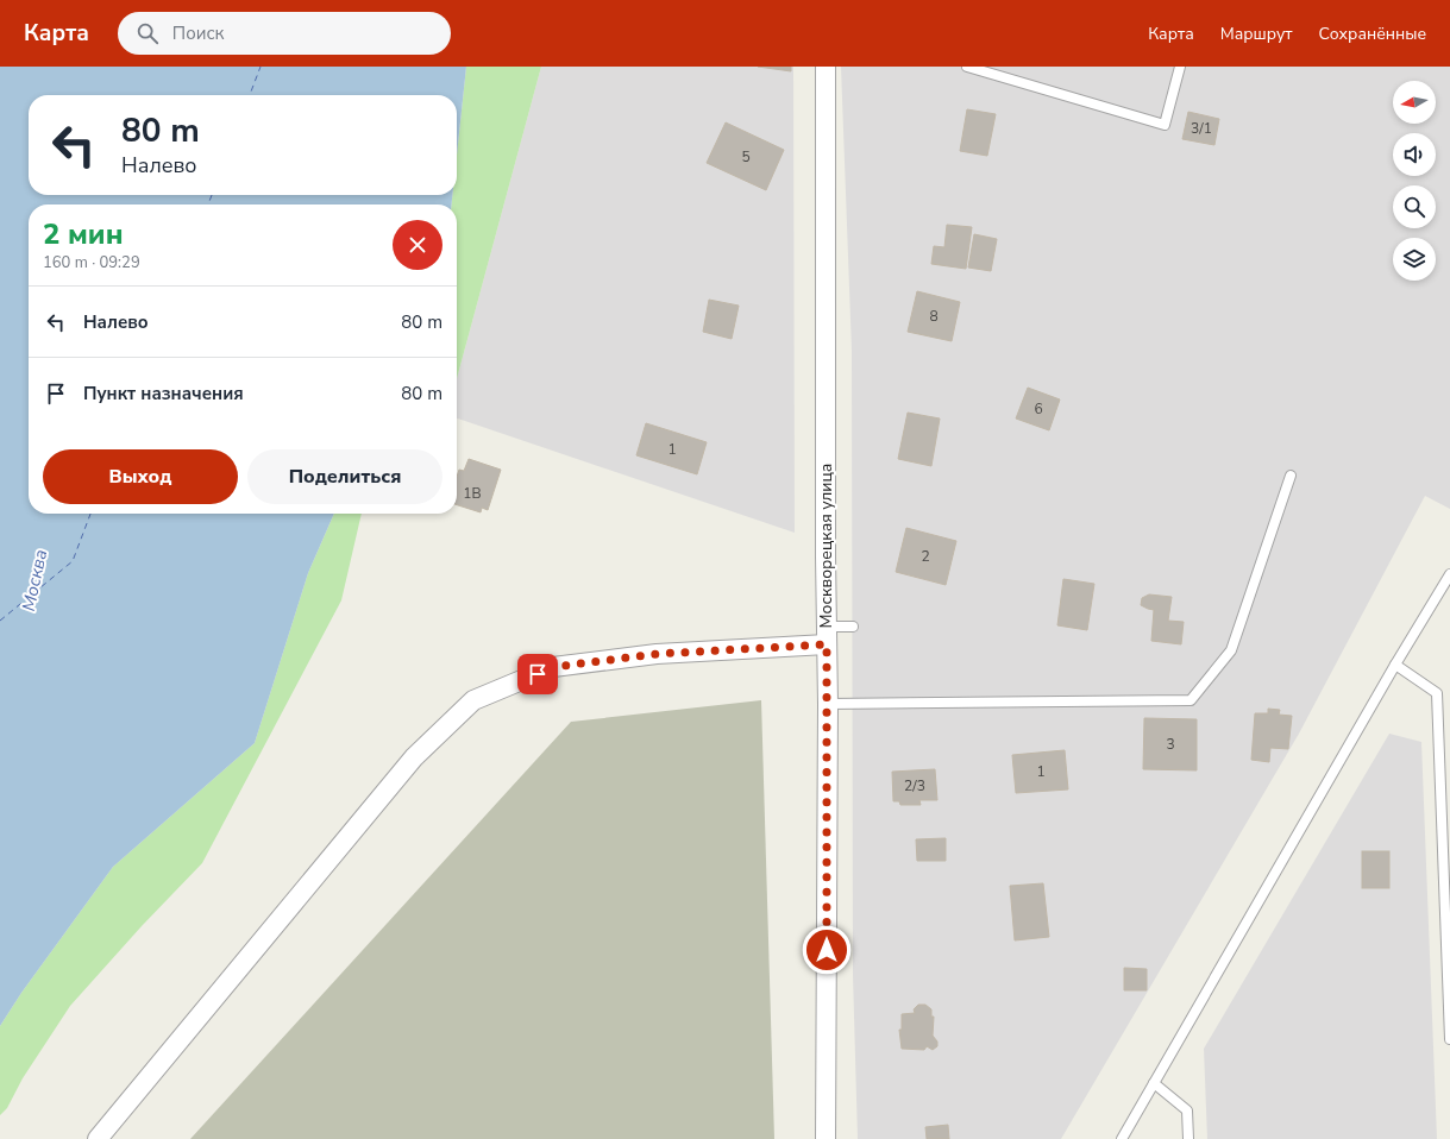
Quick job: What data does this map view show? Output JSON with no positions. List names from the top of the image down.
{
  "streets": {
    "street": ["Москворецкая улица"]
  },
  "water": ["Москва"],
  "house_numbers": [
    "3/1",
    "5",
    "8",
    "6",
    "1",
    "1В",
    "2",
    "3",
    "1",
    "2/3"
  ],
  "north": "left",
  "page": {
    "header": "Карта",
    "search": "Поиск",
    "nav": ["Карта", "Маршрут", "Сохранённые"],
    "turn": ["80 m", "Налево"],
    "heading": ["2 мин", "160 m · 09:29"],
    "list": [
      {
        "name": "Налево",
        "value": "80 m"
      },
      {
        "name": "Пункт назначения",
        "value": "80 m"
      }
    ],
    "buttons": ["Выход", "Поделиться"]
  }
}
